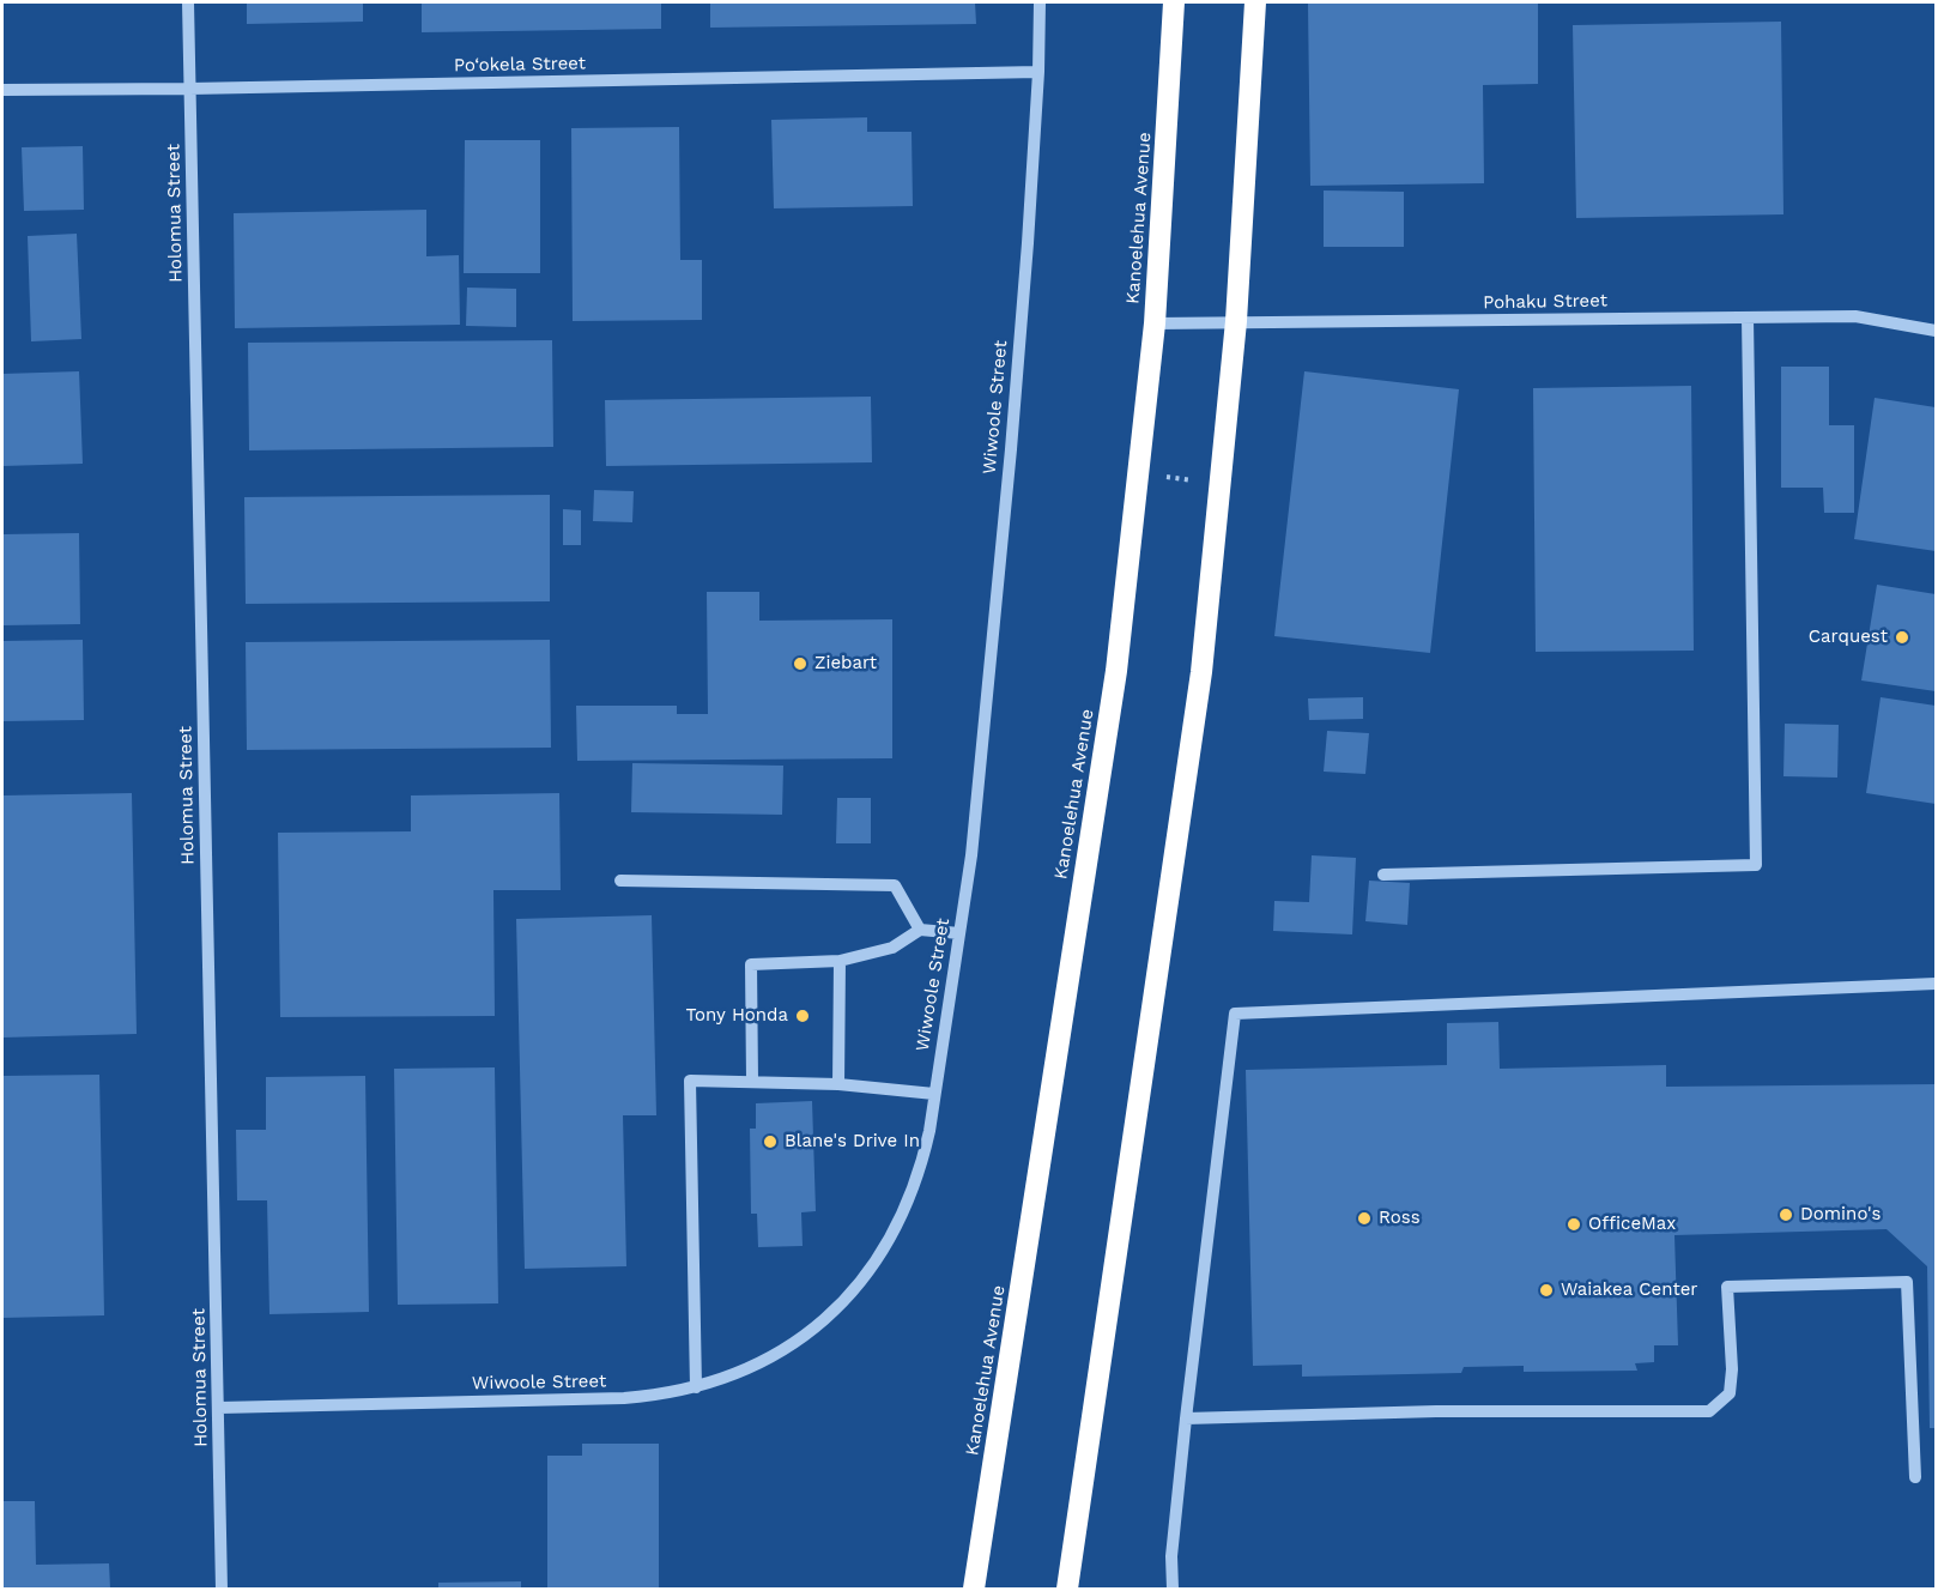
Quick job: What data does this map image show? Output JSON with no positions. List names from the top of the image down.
{
  "streets": {
    "highway": ["Kanoelehua Avenue"],
    "street": [
      "Po‘okela Street",
      "Holomua Street",
      "Pohaku Street",
      "Wiwoole Street"
    ]
  },
  "crossings": [
    ["Po‘okela Street", "Holomua Street"],
    ["Po‘okela Street", "Wiwoole Street"],
    ["Holomua Street", "Wiwoole Street"],
    ["Kanoelehua Avenue", "Pohaku Street"]
  ],
  "places": [
    "Carquest",
    "Ziebart",
    "Tony Honda",
    "Blane's Drive In",
    "Domino's",
    "Ross",
    "OfficeMax",
    "Waiakea Center"
  ]
}
